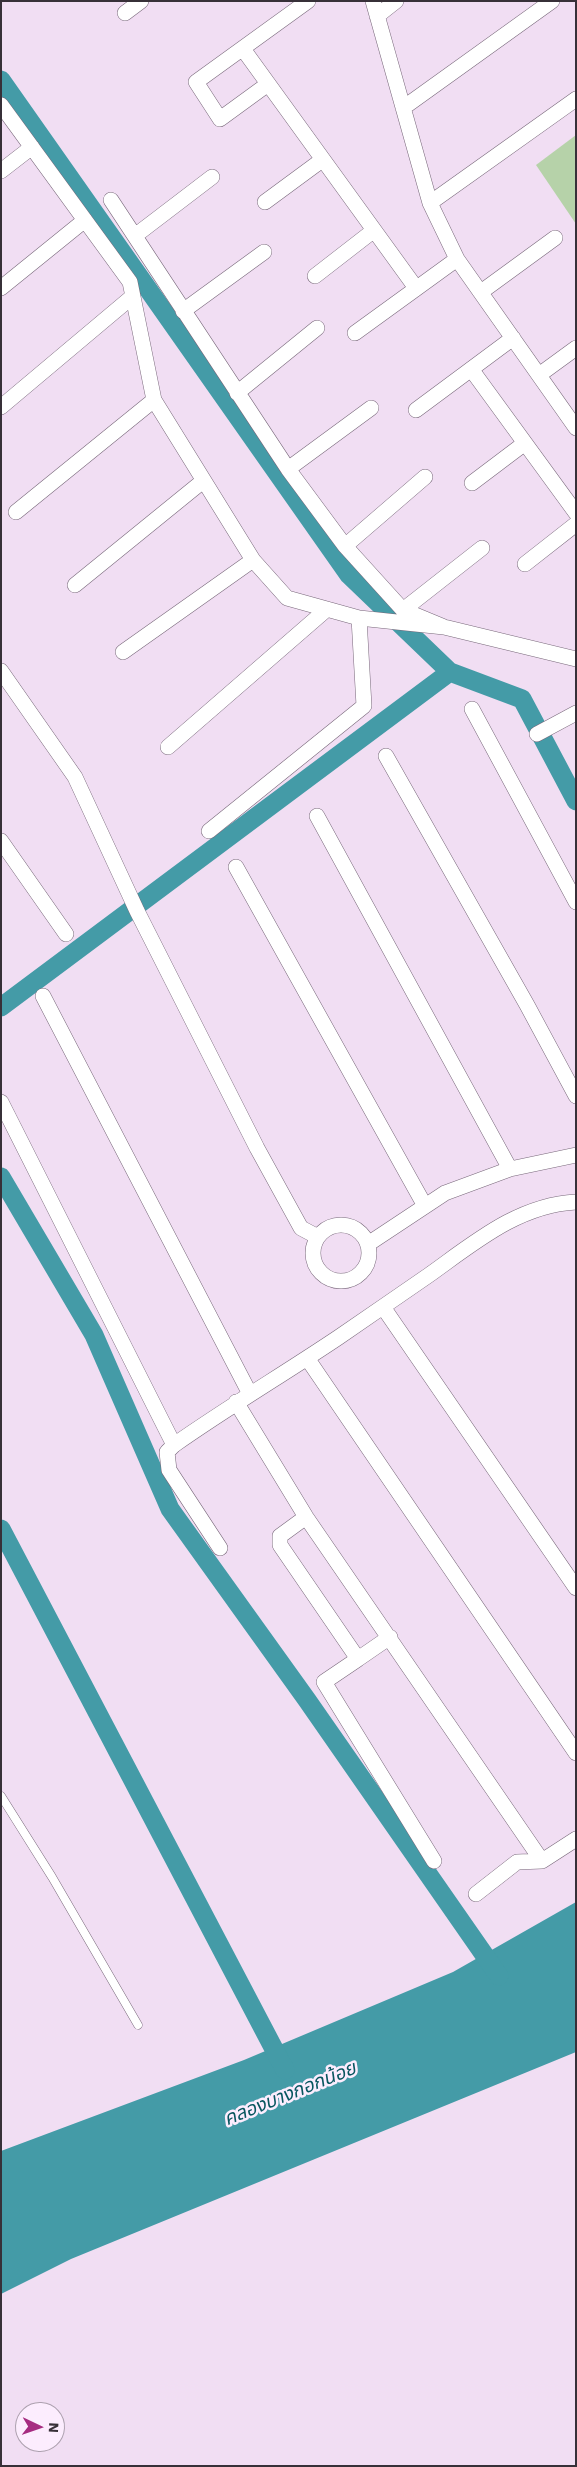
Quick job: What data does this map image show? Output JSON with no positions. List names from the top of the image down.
{
  "water": ["คลองบางกอกน้อย"],
  "north": "right"
}
